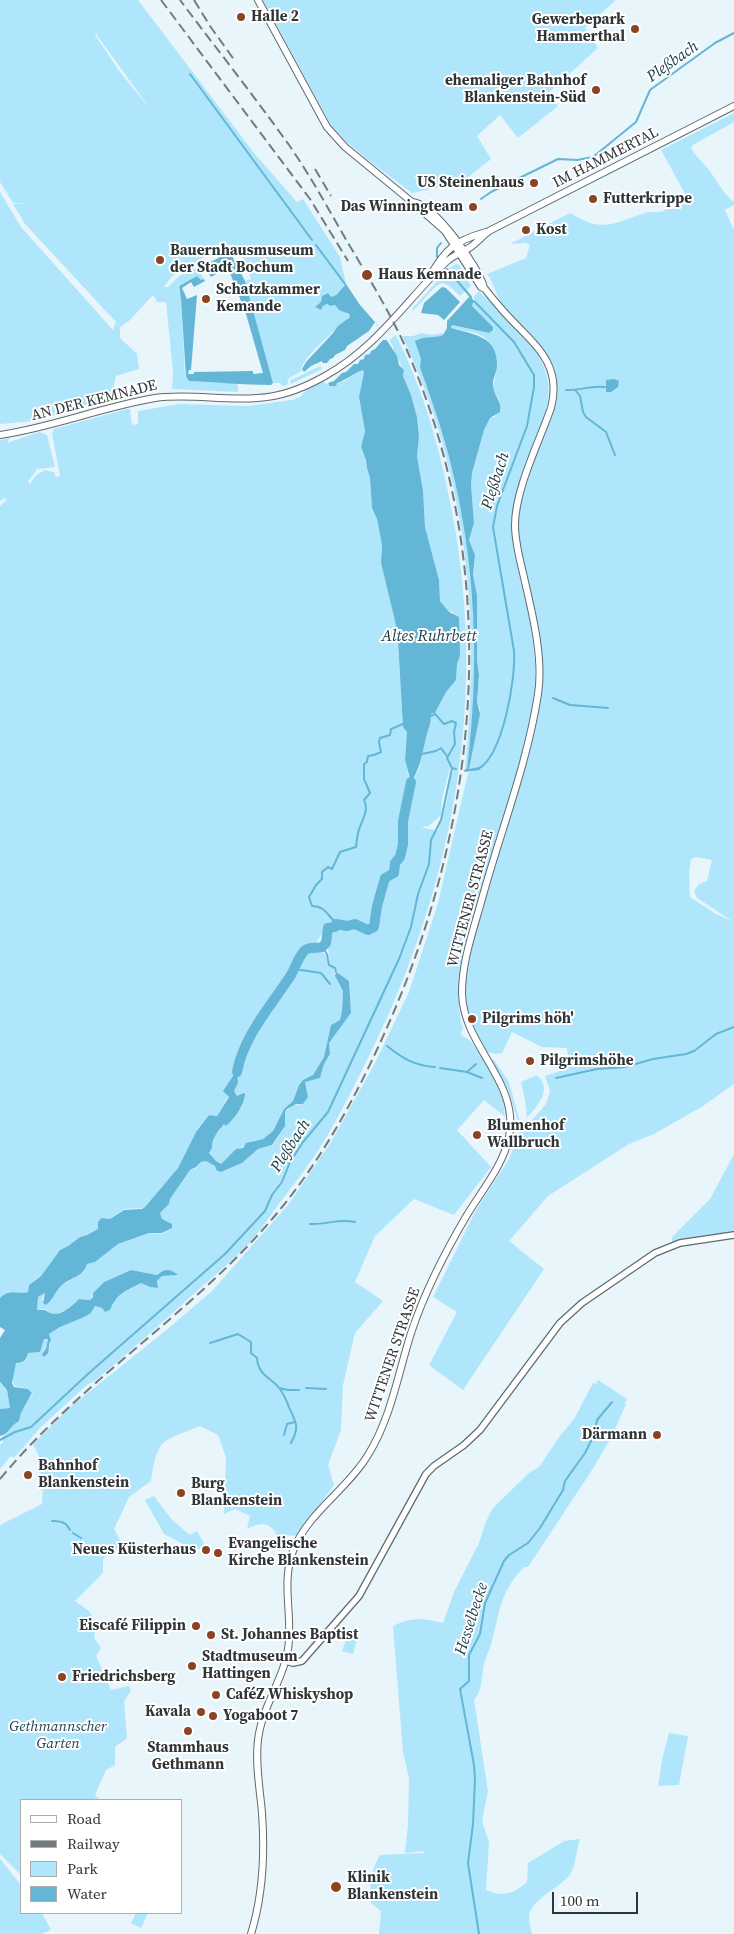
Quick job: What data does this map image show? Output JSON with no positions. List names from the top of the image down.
{
  "streets": {
    "main road": ["IM HAMMERTAL", "AN DER KEMNADE", "WITTENER STRASSE"]
  },
  "crossings": [
    ["IM HAMMERTAL", "AN DER KEMNADE"],
    ["IM HAMMERTAL", "WITTENER STRASSE"],
    ["AN DER KEMNADE", "WITTENER STRASSE"]
  ],
  "water": ["Pleßbach", "Altes Ruhrbett", "Hesselbecke"],
  "parks": ["Gethmannscher Garten"],
  "places": [
    "Halle 2",
    "Gewerbepark Hammerthal",
    "ehemaliger Bahnhof Blankenstein-Süd",
    "US Steinenhaus",
    "Futterkrippe",
    "Das Winningteam",
    "Kost",
    "Bauernhausmuseum der Stadt Bochum",
    "Haus Kemnade",
    "Schatzkammer Kemande",
    "Pilgrims höh'",
    "Pilgrimshöhe",
    "Blumenhof Wallbruch",
    "Därmann",
    "Bahnhof Blankenstein",
    "Burg Blankenstein",
    "Neues Küsterhaus",
    "Evangelische Kirche Blankenstein",
    "Eiscafé Filippin",
    "St. Johannes Baptist",
    "Stadtmuseum Hattingen",
    "Friedrichsberg",
    "CaféZ Whiskyshop",
    "Kavala",
    "Yogaboot 7",
    "Stammhaus Gethmann",
    "Klinik Blankenstein"
  ],
  "legend": [
    "Road",
    "Railway",
    "Park",
    "Water"
  ],
  "scale_bar": "100 m"
}
